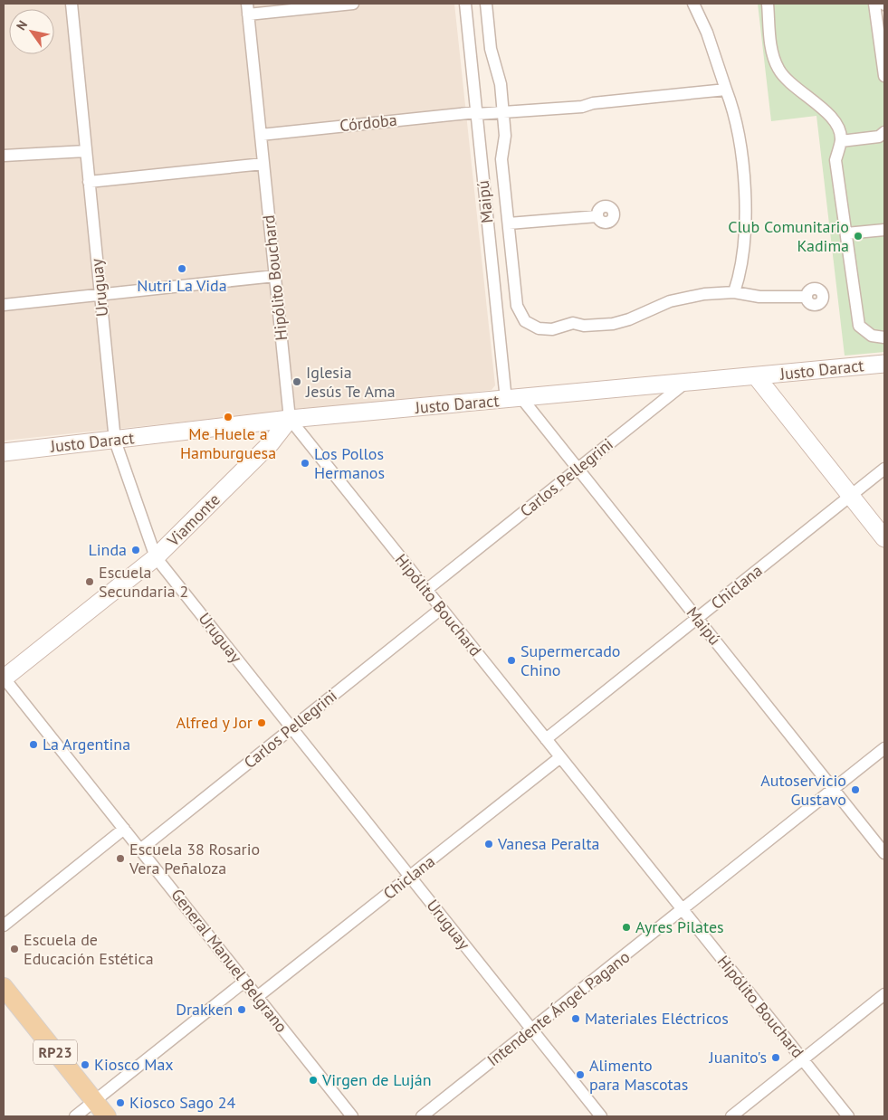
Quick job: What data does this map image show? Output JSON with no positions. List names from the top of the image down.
{
  "streets": {
    "main road": ["RP23"],
    "street": [
      "Córdoba",
      "Maipú",
      "Hipólito Bouchard",
      "Uruguay",
      "Justo Daract",
      "Carlos Pellegrini",
      "Viamonte",
      "Chiclana",
      "General Manuel Belgrano",
      "Intendente Ángel Pagano"
    ]
  },
  "crossings": [
    ["Córdoba", "Maipú"],
    ["Córdoba", "Hipólito Bouchard"],
    ["Maipú", "Justo Daract"],
    ["Maipú", "Carlos Pellegrini"],
    ["Maipú", "Chiclana"],
    ["Maipú", "Intendente Ángel Pagano"],
    ["Hipólito Bouchard", "Justo Daract"],
    ["Hipólito Bouchard", "Carlos Pellegrini"],
    ["Hipólito Bouchard", "Viamonte"],
    ["Hipólito Bouchard", "Chiclana"],
    ["Hipólito Bouchard", "Intendente Ángel Pagano"],
    ["Uruguay", "Justo Daract"],
    ["Uruguay", "Carlos Pellegrini"],
    ["Uruguay", "Viamonte"],
    ["Uruguay", "Chiclana"],
    ["Uruguay", "Intendente Ángel Pagano"],
    ["Justo Daract", "Carlos Pellegrini"],
    ["Justo Daract", "Viamonte"],
    ["Carlos Pellegrini", "General Manuel Belgrano"],
    ["Viamonte", "General Manuel Belgrano"],
    ["Chiclana", "General Manuel Belgrano"]
  ],
  "places": [
    "Club Comunitario Kadima",
    "Nutri La Vida",
    "Iglesia Jesús Te Ama",
    "Me Huele a Hamburguesa",
    "Los Pollos Hermanos",
    "Linda",
    "Escuela Secundaria 2",
    "Supermercado Chino",
    "Alfred y Jor",
    "La Argentina",
    "Autoservicio Gustavo",
    "Vanesa Peralta",
    "Escuela 38 Rosario Vera Peñaloza",
    "Ayres Pilates",
    "Escuela de Educación Estética",
    "Drakken",
    "Materiales Eléctricos",
    "Juanito's",
    "Kiosco Max",
    "Alimento para Mascotas",
    "Virgen de Luján",
    "Kiosco Sago 24"
  ],
  "north": "top left"
}
